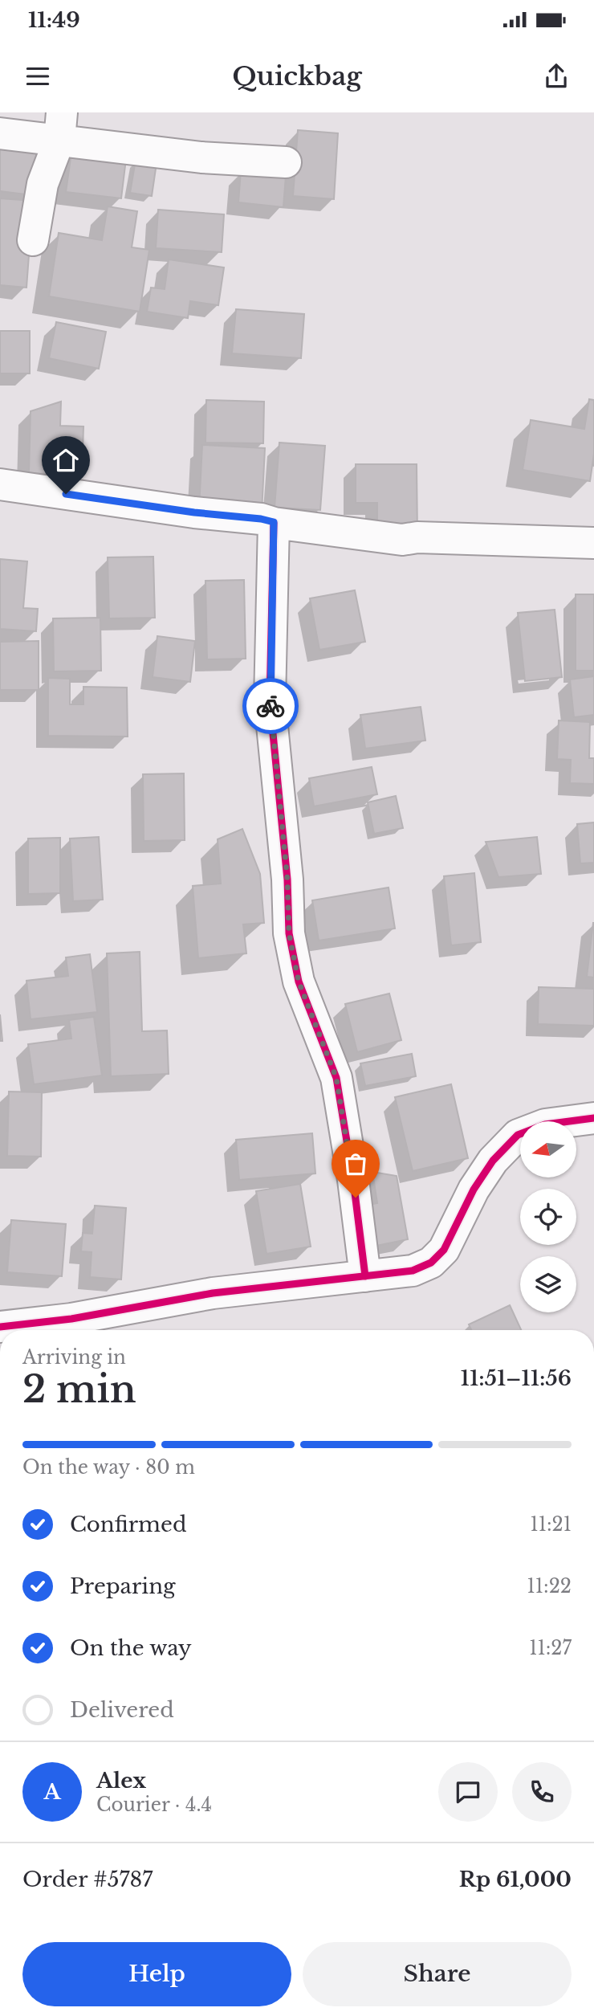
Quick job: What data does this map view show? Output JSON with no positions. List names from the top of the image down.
{
  "north": "left",
  "page": {
    "status": "11:49",
    "header": "Quickbag",
    "heading": ["2 min", "Arriving in", "11:51–11:56"],
    "panel": [
      "Alex",
      "Courier · 4.4",
      "Order #5787",
      "Rp 61,000"
    ],
    "bar": "On the way · 80 m",
    "list": [
      ["Confirmed", "11:21"],
      ["Preparing", "11:22"],
      ["On the way", "11:27"],
      "Delivered"
    ],
    "round": "A",
    "buttons": ["Help", "Share"]
  }
}
